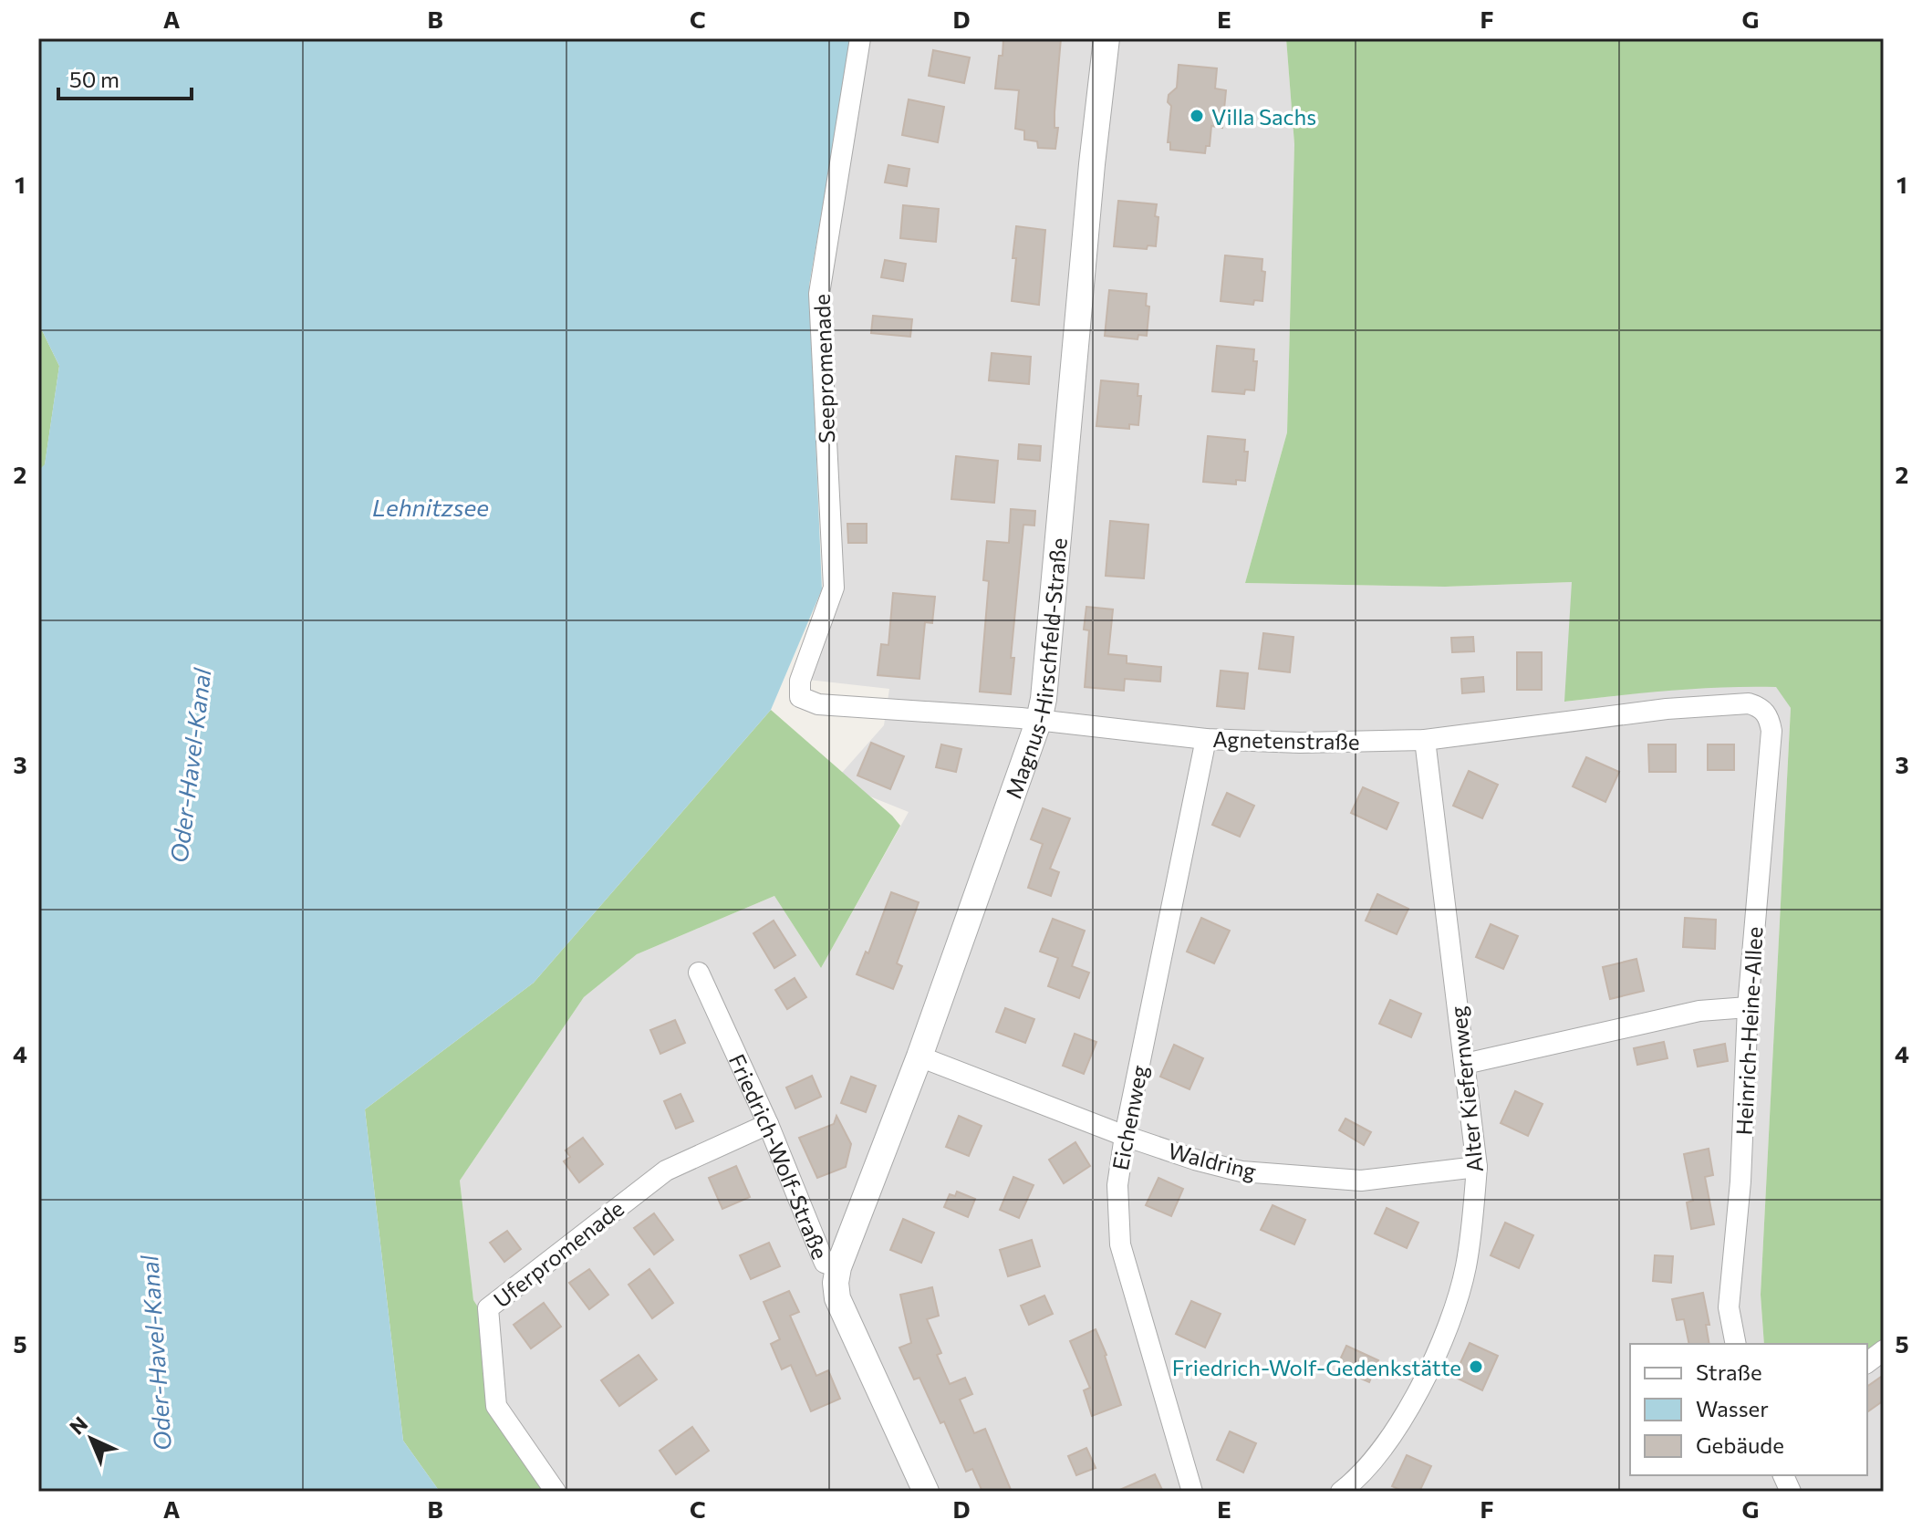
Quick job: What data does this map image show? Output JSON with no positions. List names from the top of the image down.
{
  "streets": {
    "street": [
      "Seepromenade",
      "Magnus-Hirschfeld-Straße",
      "Agnetenstraße",
      "Heinrich-Heine-Allee",
      "Alter Kiefernweg",
      "Eichenweg",
      "Friedrich-Wolf-Straße",
      "Waldring",
      "Uferpromenade"
    ]
  },
  "crossings": [
    ["Seepromenade", "Agnetenstraße"],
    ["Magnus-Hirschfeld-Straße", "Agnetenstraße"],
    ["Magnus-Hirschfeld-Straße", "Friedrich-Wolf-Straße"],
    ["Magnus-Hirschfeld-Straße", "Waldring"],
    ["Agnetenstraße", "Heinrich-Heine-Allee"],
    ["Agnetenstraße", "Alter Kiefernweg"],
    ["Agnetenstraße", "Eichenweg"],
    ["Alter Kiefernweg", "Waldring"],
    ["Eichenweg", "Waldring"],
    ["Friedrich-Wolf-Straße", "Uferpromenade"]
  ],
  "water": ["Lehnitzsee", "Oder-Havel-Kanal"],
  "places": ["Villa Sachs", "Friedrich-Wolf-Gedenkstätte"],
  "legend": ["Straße", "Wasser", "Gebäude"],
  "scale_bar": "50 m",
  "north": "top left",
  "grid": {
    "columns": [
      "A",
      "B",
      "C",
      "D",
      "E",
      "F",
      "G"
    ],
    "rows": [
      "1",
      "2",
      "3",
      "4",
      "5"
    ]
  }
}
